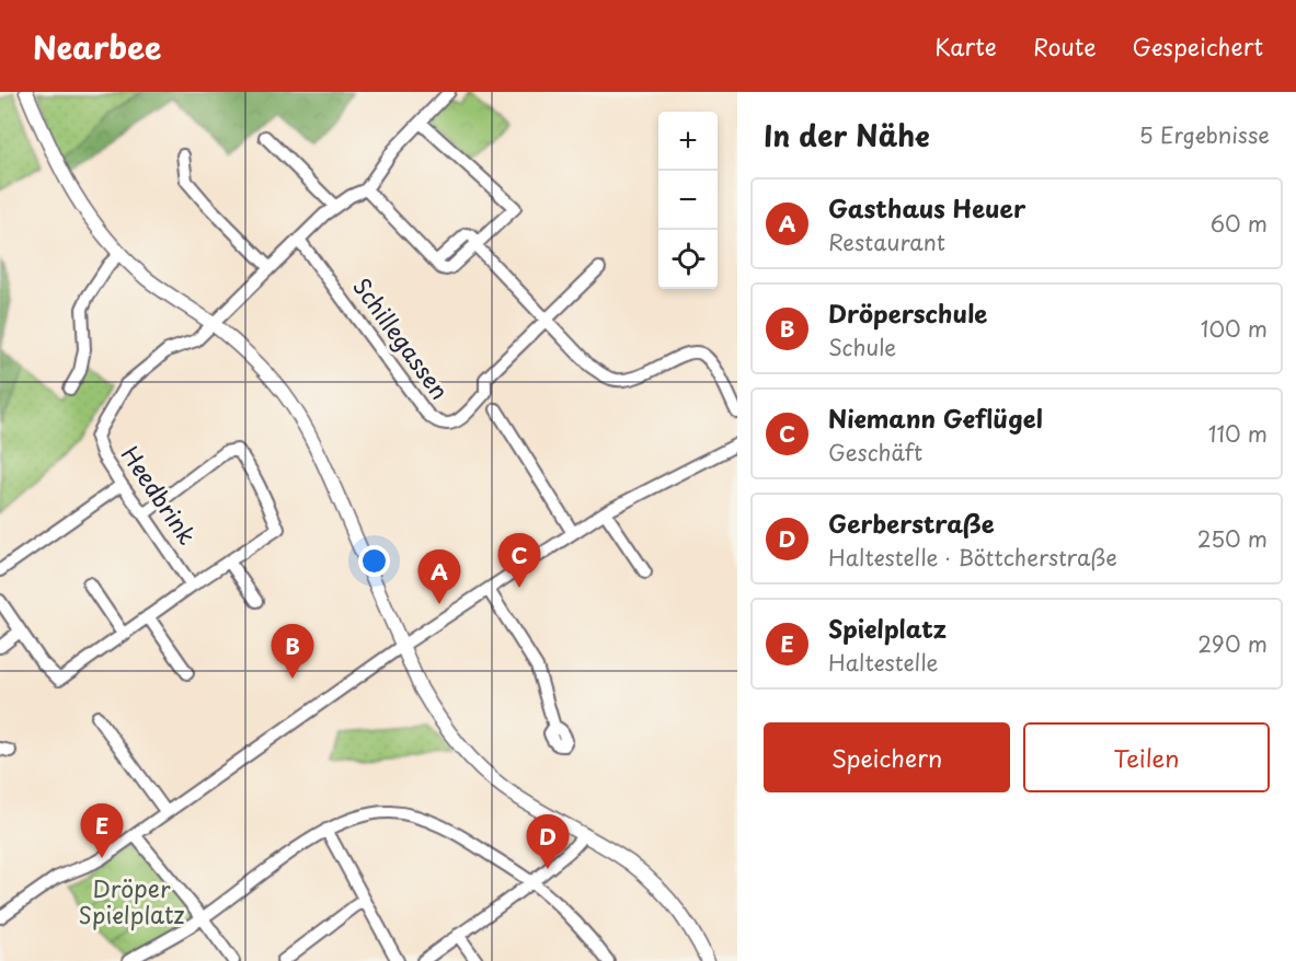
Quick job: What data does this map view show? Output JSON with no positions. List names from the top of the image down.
{
  "streets": {
    "street": ["Schillegassen", "Heedbrink"]
  },
  "crossings": [
    ["Schillegassen", "Heedbrink"]
  ],
  "parks": ["Dröper Spielplatz"],
  "page": {
    "header": "Nearbee",
    "nav": ["Karte", "Route", "Gespeichert"],
    "heading": ["In der Nähe", "5 Ergebnisse"],
    "map_buttons": ["+", "−"],
    "list": [
      {
        "mark": "A",
        "name": "Gasthaus Heuer",
        "note": "Restaurant",
        "value": "60 m"
      },
      {
        "mark": "B",
        "name": "Dröperschule",
        "note": "Schule",
        "value": "100 m"
      },
      {
        "mark": "C",
        "name": "Niemann Geflügel",
        "note": "Geschäft",
        "value": "110 m"
      },
      {
        "mark": "D",
        "name": "Gerberstraße",
        "note": "Haltestelle · Böttcherstraße",
        "value": "250 m"
      },
      {
        "mark": "E",
        "name": "Spielplatz",
        "note": "Haltestelle",
        "value": "290 m"
      }
    ],
    "pins": [
      "C",
      "A",
      "B",
      "E",
      "D"
    ],
    "buttons": ["Speichern", "Teilen"]
  }
}
